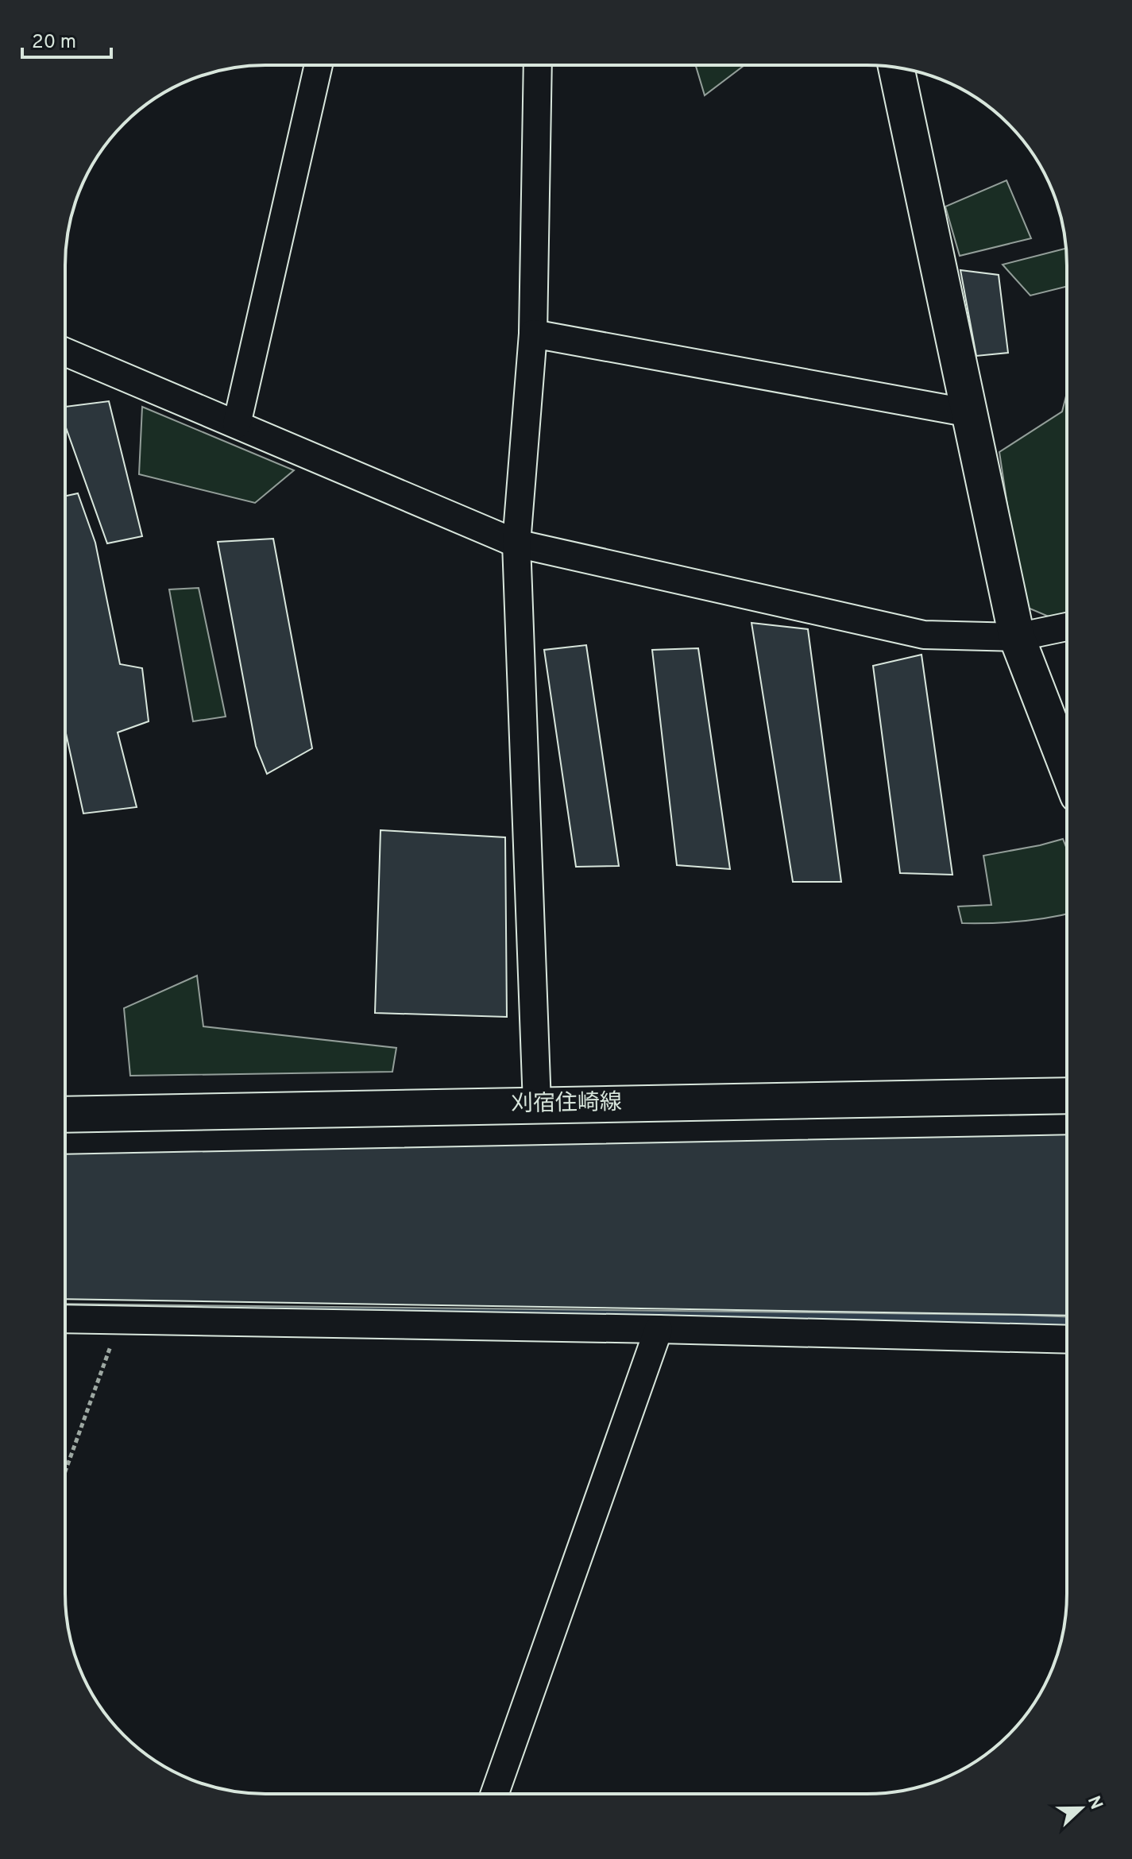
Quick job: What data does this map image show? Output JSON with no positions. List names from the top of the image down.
{
  "streets": {
    "main road": ["刈宿住崎線"]
  },
  "scale_bar": "20 m",
  "north": "right"
}
